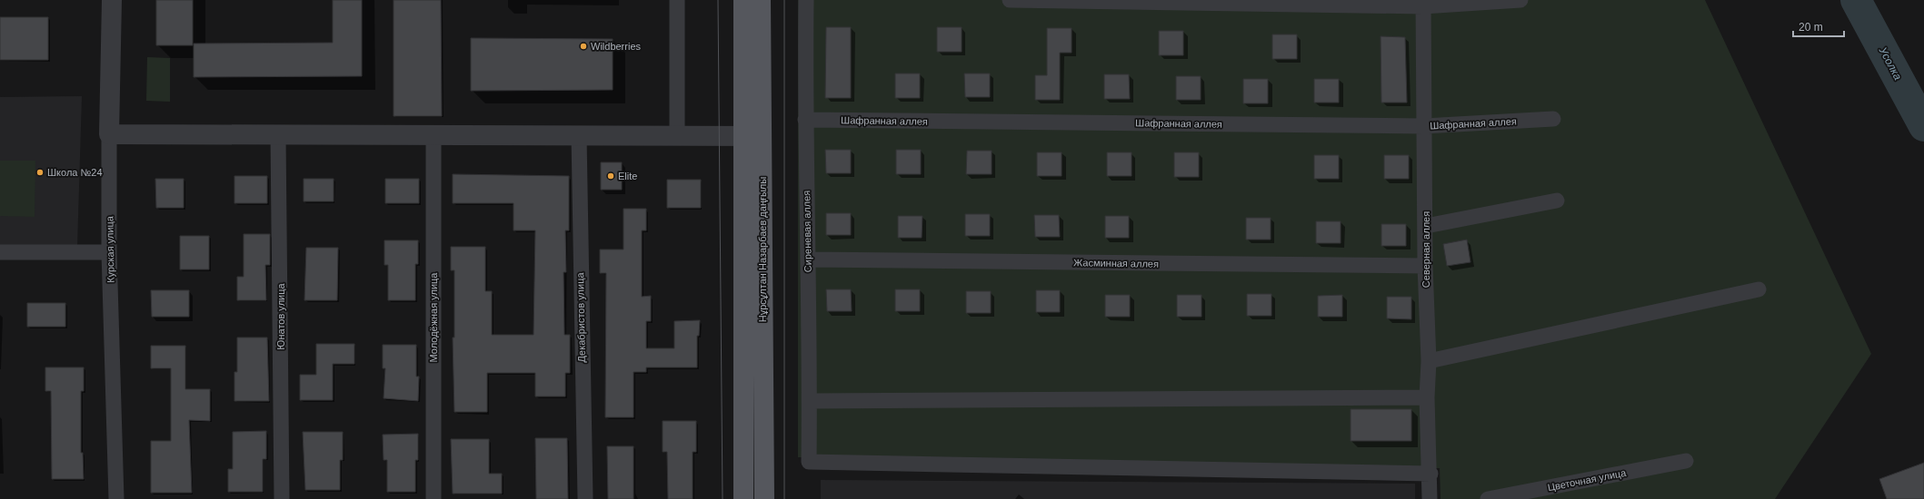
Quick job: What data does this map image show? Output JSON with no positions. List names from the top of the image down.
{
  "streets": {
    "main road": ["Нұрсұлтан Назарбаев даңғылы"],
    "street": [
      "Шафранная аллея",
      "Сиреневая аллея",
      "Курская улица",
      "Северная аллея",
      "Жасминная аллея",
      "Юнатов улица",
      "Молодёжная улица",
      "Декабристов улица",
      "Цветочная улица"
    ]
  },
  "crossings": [
    ["Шафранная аллея", "Сиреневая аллея"],
    ["Шафранная аллея", "Северная аллея"],
    ["Сиреневая аллея", "Северная аллея"],
    ["Сиреневая аллея", "Жасминная аллея"],
    ["Северная аллея", "Жасминная аллея"]
  ],
  "water": ["Усолка"],
  "places": ["Wildberries", "Школа №24", "Elite"],
  "scale_bar": "20 m"
}
